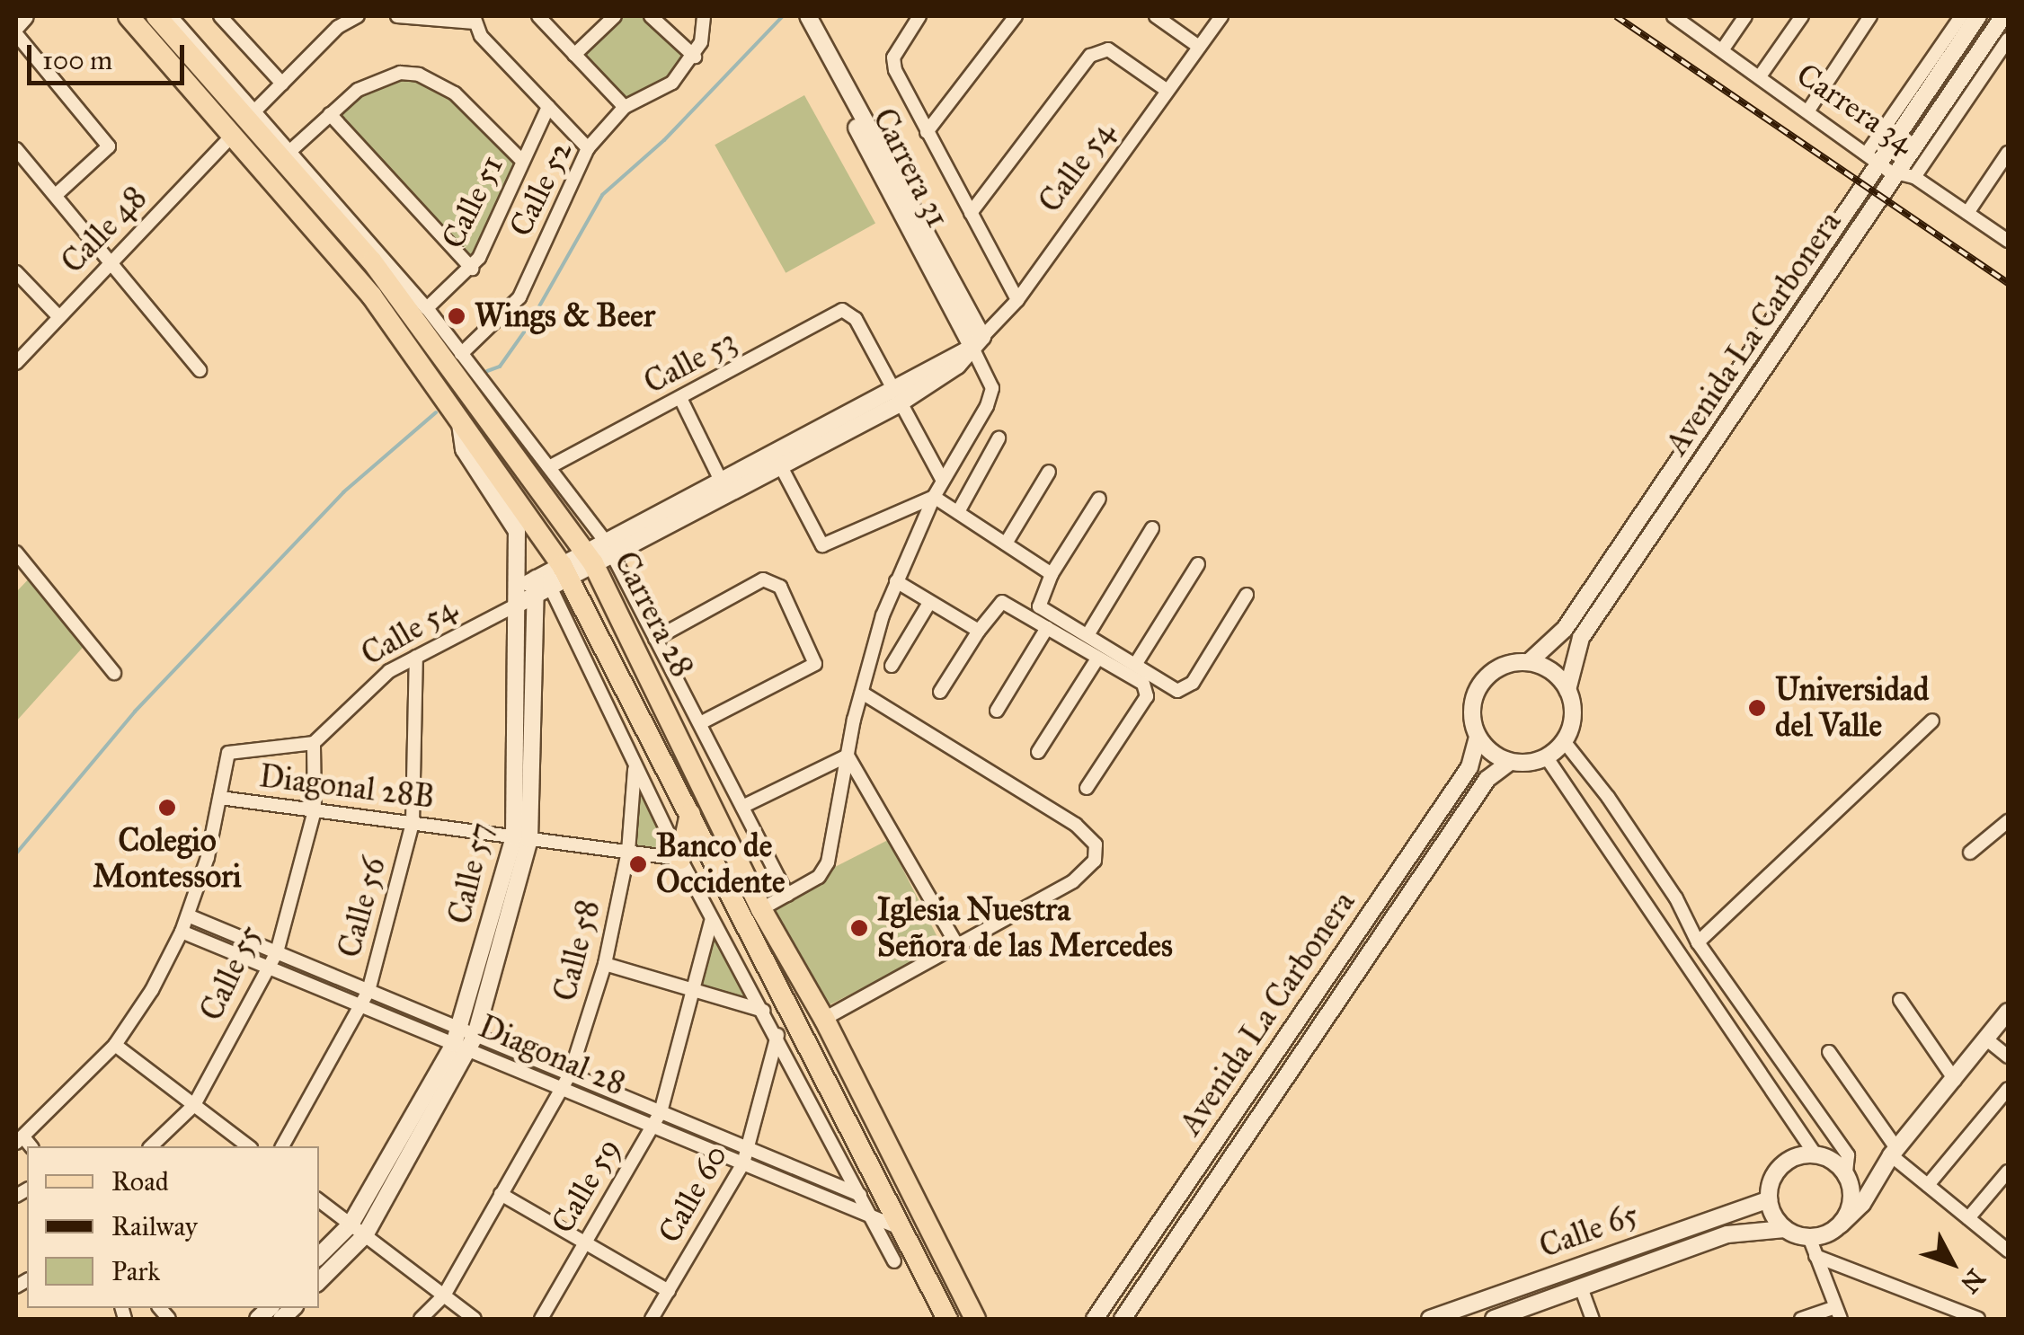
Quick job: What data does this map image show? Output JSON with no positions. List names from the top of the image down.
{
  "streets": {
    "main road": ["Carrera 28"],
    "street": [
      "Carrera 34",
      "Calle 54",
      "Carrera 31",
      "Calle 52",
      "Calle 51",
      "Calle 48",
      "Avenida La Carbonera",
      "Calle 53",
      "Diagonal 28B",
      "Calle 57",
      "Calle 56",
      "Calle 58",
      "Calle 55",
      "Diagonal 28",
      "Calle 59",
      "Calle 60",
      "Calle 65"
    ]
  },
  "crossings": [
    ["Carrera 34", "Avenida La Carbonera"],
    ["Calle 54", "Carrera 31"],
    ["Calle 54", "Calle 53"],
    ["Calle 54", "Carrera 28"],
    ["Calle 54", "Calle 57"],
    ["Calle 54", "Calle 56"],
    ["Calle 54", "Calle 55"],
    ["Calle 52", "Carrera 28"],
    ["Calle 51", "Carrera 28"],
    ["Calle 48", "Carrera 28"],
    ["Calle 53", "Carrera 28"],
    ["Carrera 28", "Calle 57"],
    ["Carrera 28", "Diagonal 28"],
    ["Diagonal 28B", "Calle 57"],
    ["Diagonal 28B", "Calle 56"],
    ["Diagonal 28B", "Calle 58"],
    ["Diagonal 28B", "Calle 55"],
    ["Calle 57", "Diagonal 28"],
    ["Calle 56", "Diagonal 28"],
    ["Calle 58", "Diagonal 28"],
    ["Calle 55", "Diagonal 28"],
    ["Diagonal 28", "Calle 59"],
    ["Diagonal 28", "Calle 60"]
  ],
  "places": [
    "Wings & Beer",
    "Universidad del Valle",
    "Colegio Montessori",
    "Banco de Occidente",
    "Iglesia Nuestra Señora de las Mercedes"
  ],
  "legend": ["Road", "Railway", "Park"],
  "scale_bar": "100 m",
  "north": "bottom right"
}
